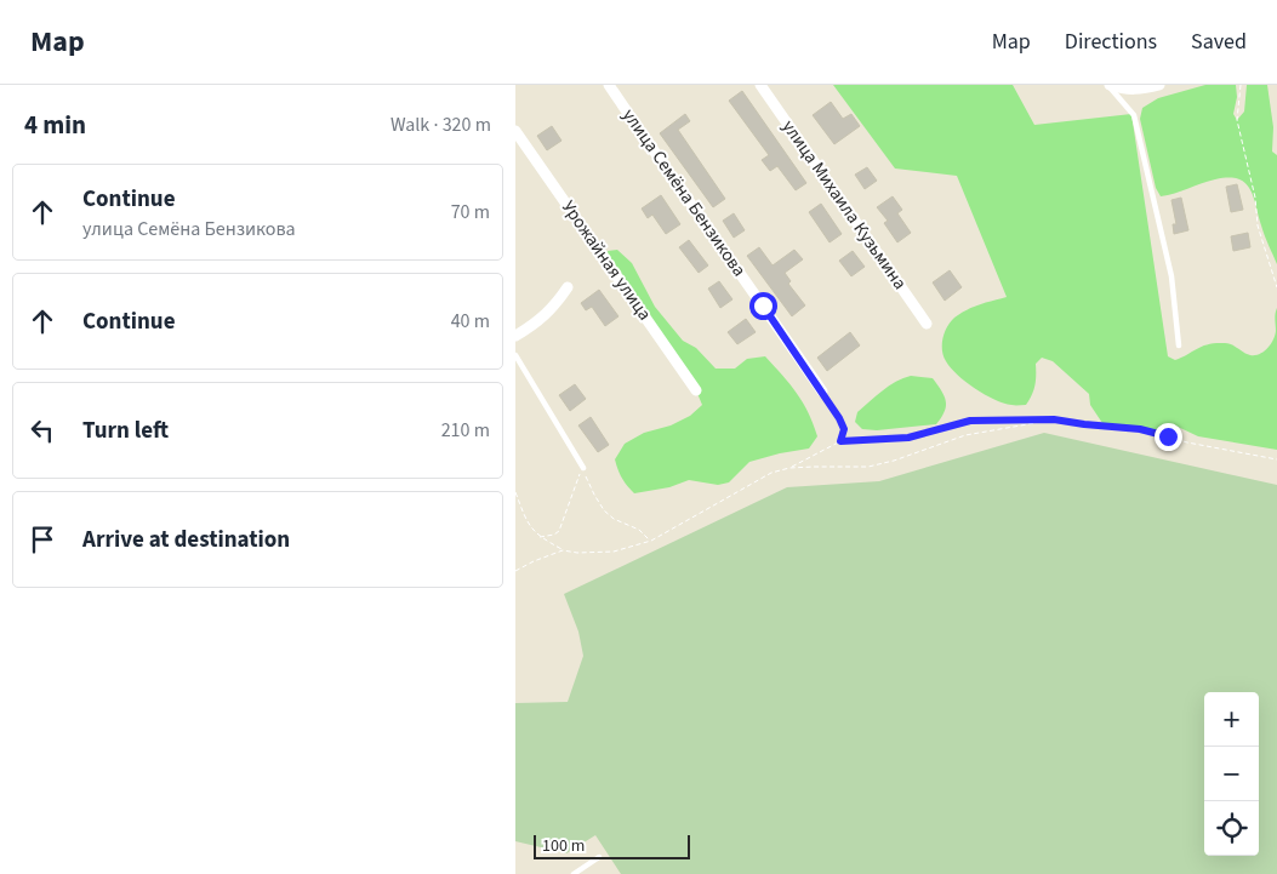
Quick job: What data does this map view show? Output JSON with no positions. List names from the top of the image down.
{
  "streets": {
    "street": ["улица Семёна Бензикова", "улица Михаила Кузьмина", "Урожайная улица"]
  },
  "scale_bar": "100 m",
  "page": {
    "header": "Map",
    "nav": ["Map", "Directions", "Saved"],
    "heading": ["4 min", "Walk · 320 m"],
    "list": [
      ["Continue", "улица Семёна Бензикова", "70 m"],
      ["Continue", "40 m"],
      ["Turn left", "210 m"],
      "Arrive at destination"
    ],
    "map_buttons": ["+", "−"],
    "scale": "100 m"
  }
}
